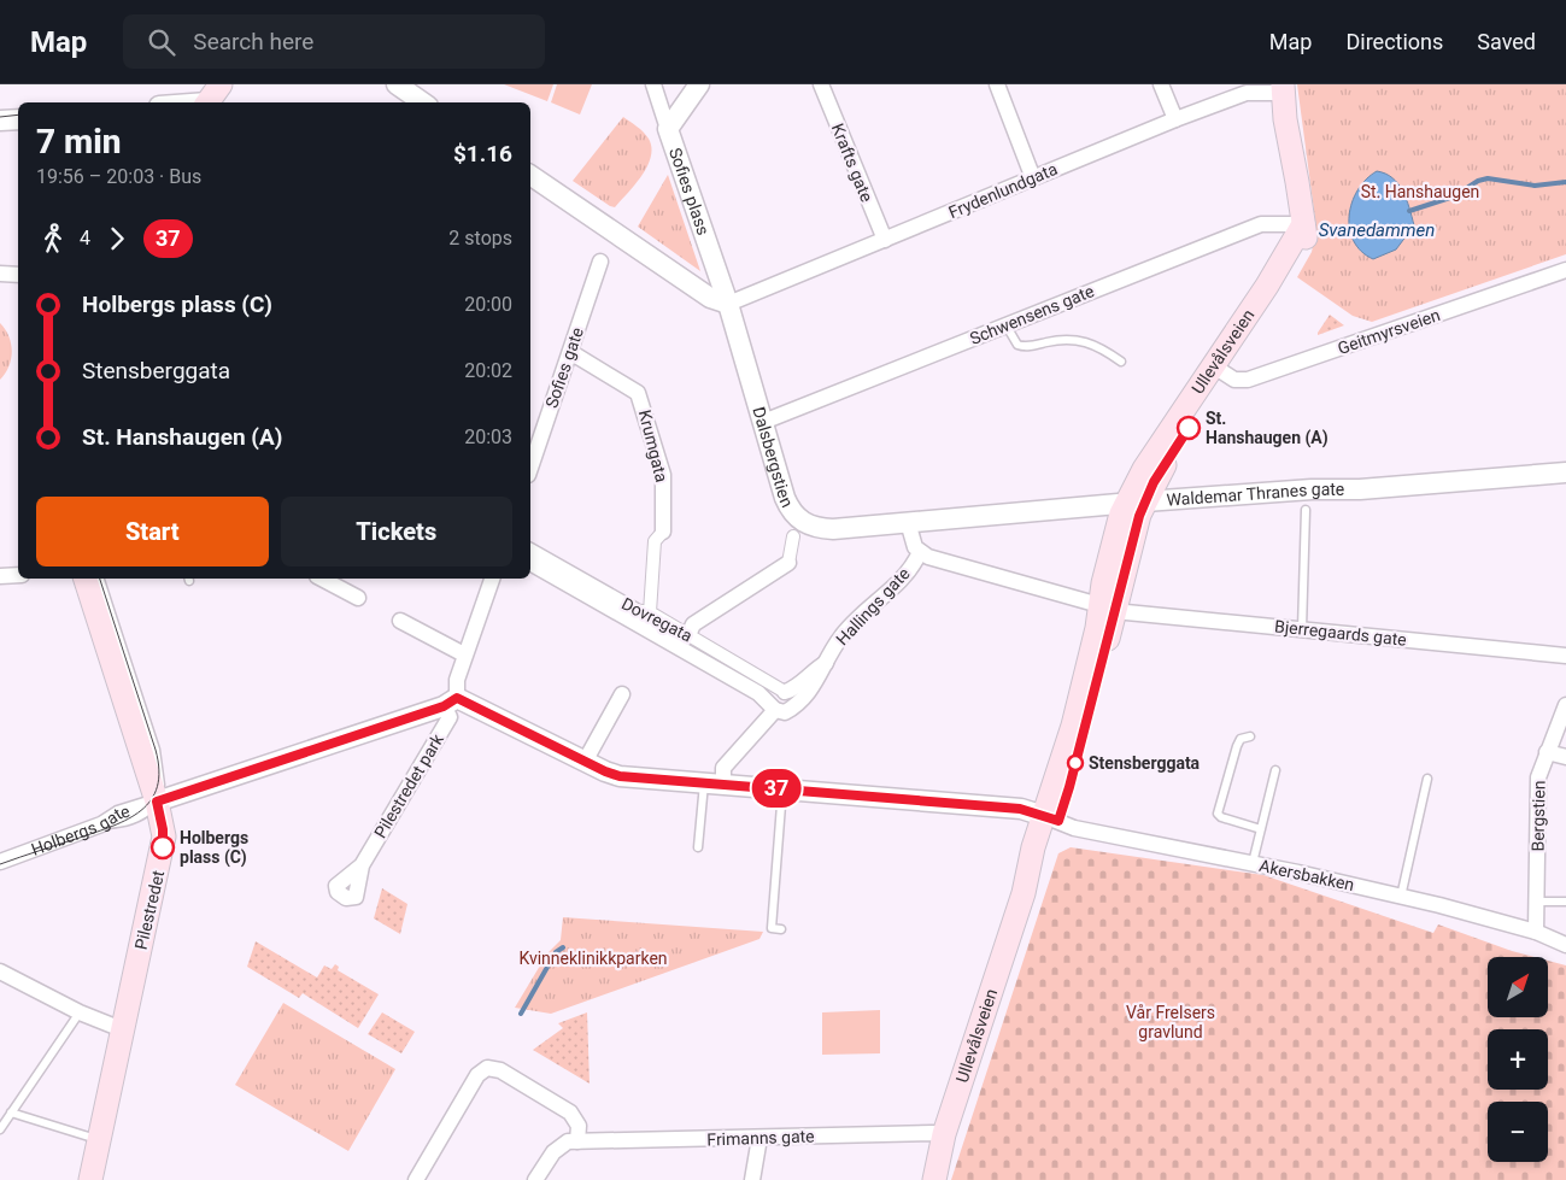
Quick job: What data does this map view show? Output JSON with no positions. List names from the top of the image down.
{
  "streets": {
    "main road": ["Ullevålsveien", "Pilestredet"],
    "street": [
      "Krafts gate",
      "Sofies plass",
      "Frydenlundgata",
      "Schwensens gate",
      "Geitmyrsveien",
      "Sofies gate",
      "Krumgata",
      "Dalsbergstien",
      "Waldemar Thranes gate",
      "Hallings gate",
      "Dovregata",
      "Bjerregaards gate",
      "Pilestredet park",
      "Bergstien",
      "Holbergs gate",
      "Akersbakken",
      "Frimanns gate"
    ]
  },
  "crossings": [
    ["Krafts gate", "Frydenlundgata"],
    ["Sofies plass", "Frydenlundgata"],
    ["Sofies plass", "Dalsbergstien"],
    ["Frydenlundgata", "Dalsbergstien"],
    ["Schwensens gate", "Ullevålsveien"],
    ["Schwensens gate", "Dalsbergstien"],
    ["Geitmyrsveien", "Ullevålsveien"],
    ["Ullevålsveien", "Waldemar Thranes gate"],
    ["Ullevålsveien", "Bjerregaards gate"],
    ["Ullevålsveien", "Akersbakken"],
    ["Ullevålsveien", "Frimanns gate"],
    ["Sofies gate", "Krumgata"],
    ["Krumgata", "Dovregata"],
    ["Dalsbergstien", "Waldemar Thranes gate"],
    ["Hallings gate", "Dovregata"],
    ["Pilestredet park", "Holbergs gate"],
    ["Bergstien", "Akersbakken"],
    ["Holbergs gate", "Pilestredet"]
  ],
  "water": ["Svanedammen"],
  "parks": ["St. Hanshaugen", "Kvinneklinikkparken", "Vår Frelsers gravlund"],
  "places": ["St. Hanshaugen (A)", "Stensberggata", "Holbergs plass (C)"],
  "lines": ["bus line 37"],
  "north": "top right",
  "page": {
    "header": "Map",
    "search": "Search here",
    "nav": ["Map", "Directions", "Saved"],
    "on_map": "37",
    "heading": ["7 min", "19:56 – 20:03 · Bus", "$1.16"],
    "legs": ["4", "37", "2 stops"],
    "list": [
      {
        "name": "Holbergs plass (C)",
        "value": "20:00"
      },
      {
        "name": "Stensberggata",
        "value": "20:02"
      },
      {
        "name": "St. Hanshaugen (A)",
        "value": "20:03"
      }
    ],
    "buttons": ["Start", "Tickets"],
    "map_buttons": ["+", "−"]
  }
}
